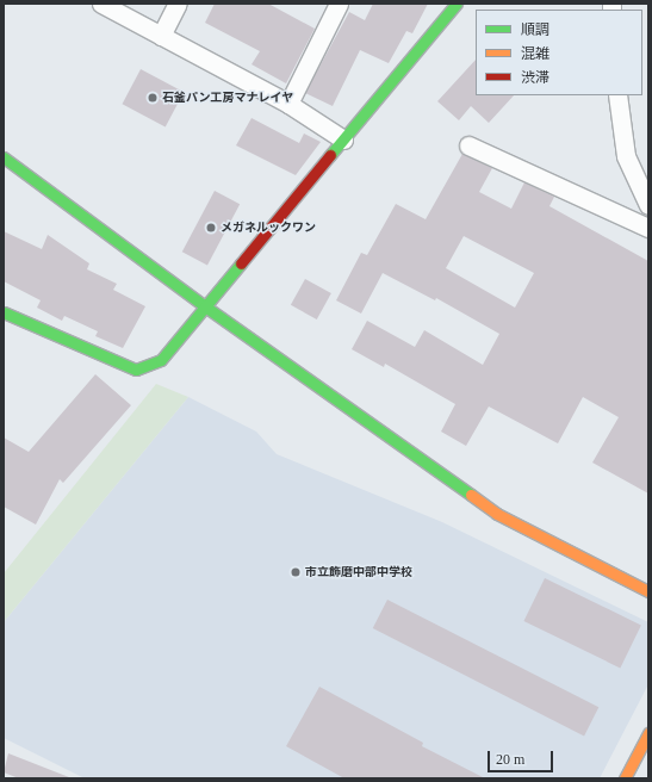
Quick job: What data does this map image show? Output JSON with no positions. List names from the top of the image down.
{
  "places": ["石釜パン工房マナレイヤ", "メガネルックワン", "市立飾磨中部中学校"],
  "legend": ["順調", "混雑", "渋滞"],
  "scale_bar": "20 m"
}
